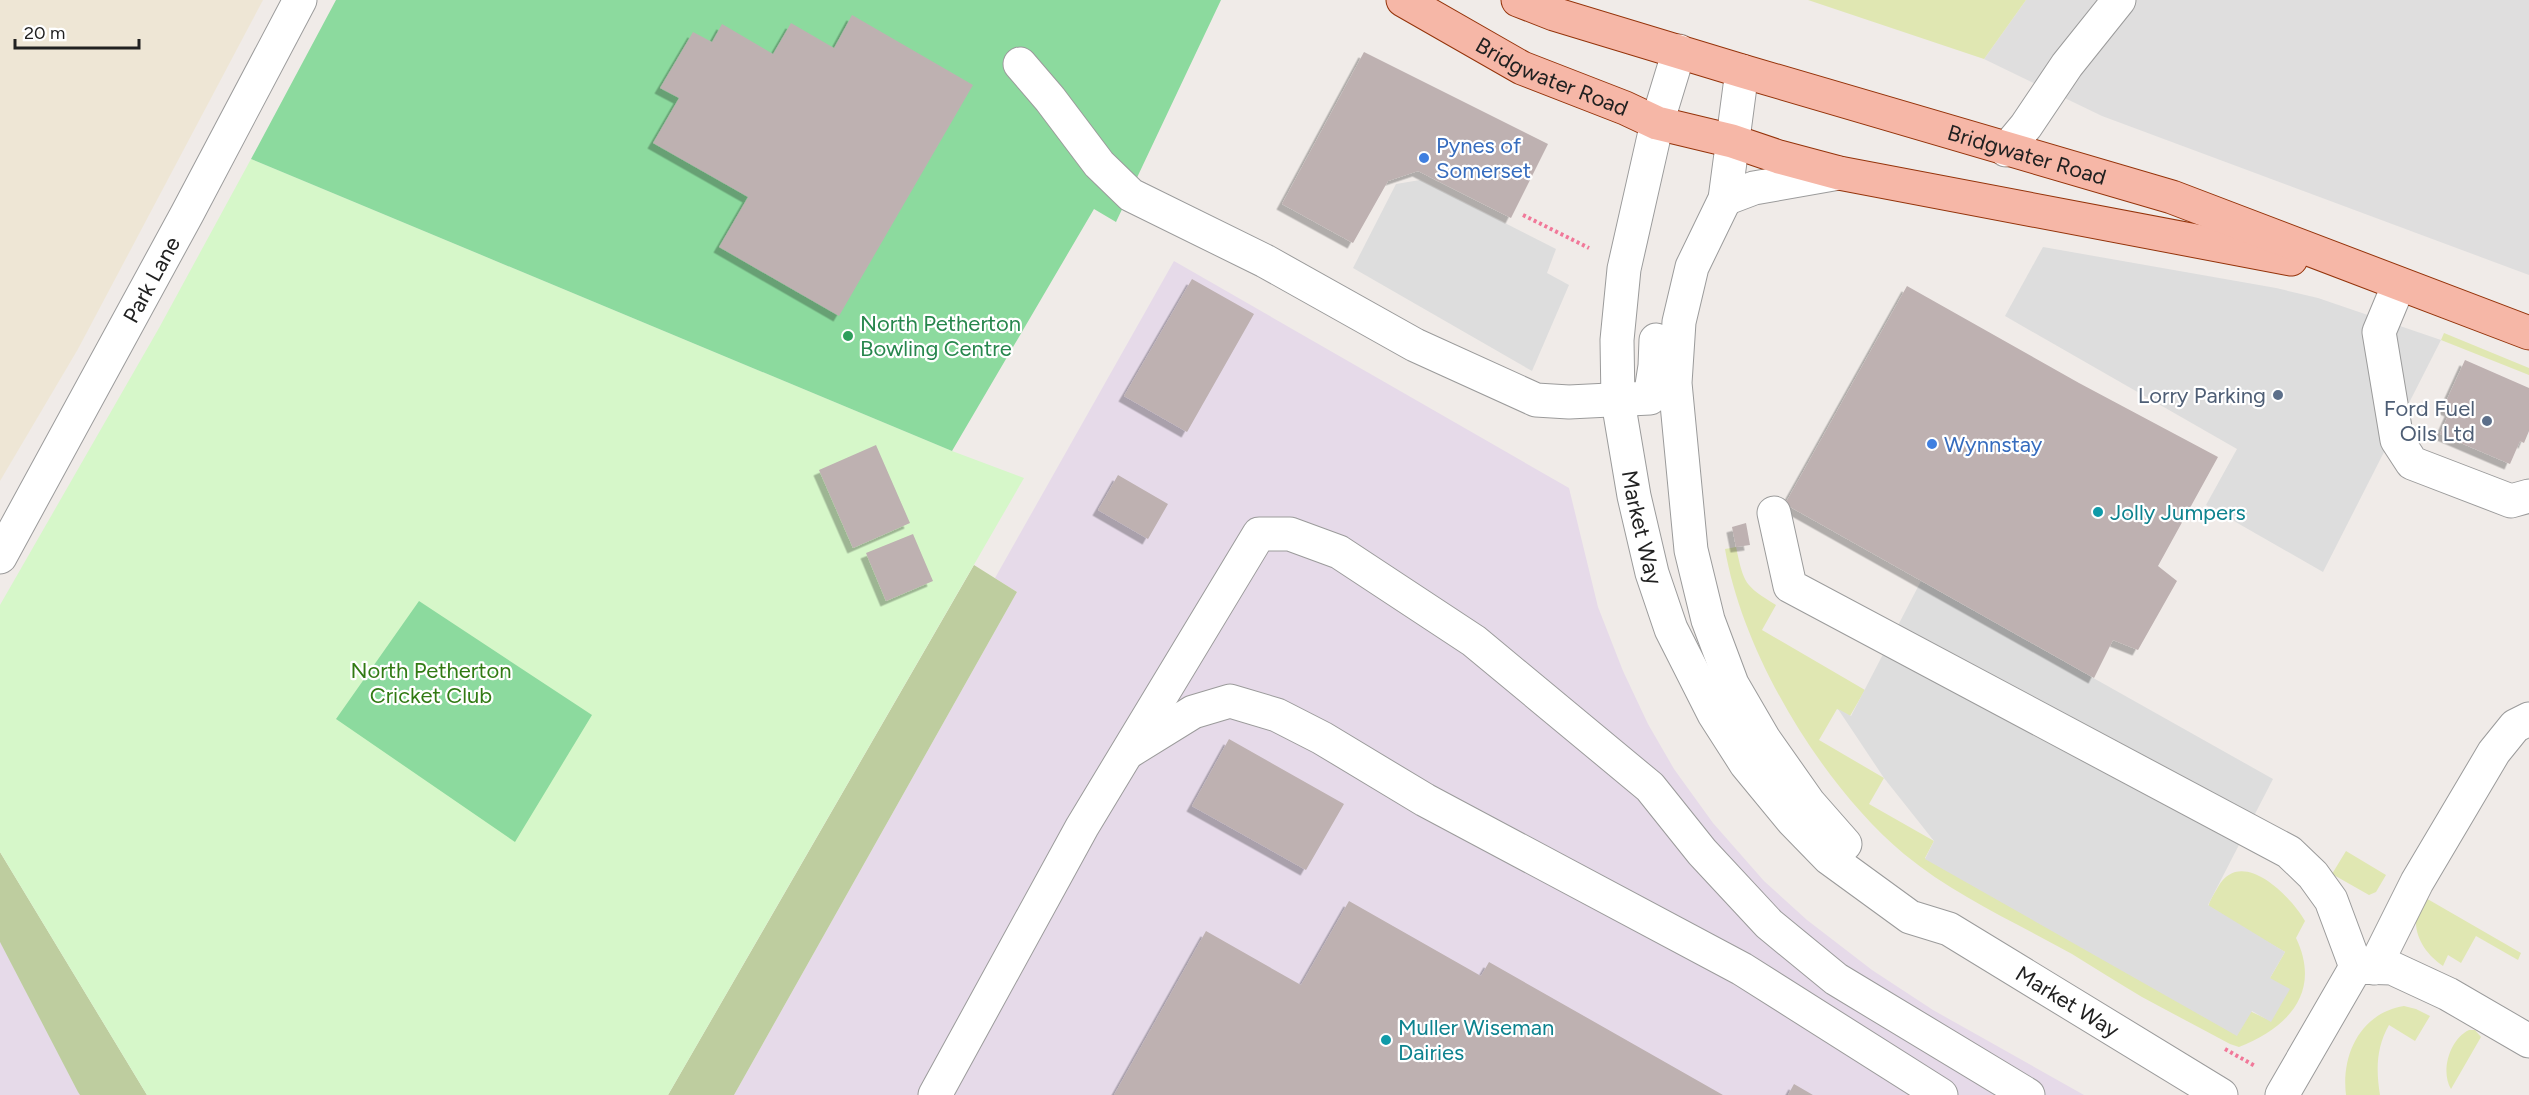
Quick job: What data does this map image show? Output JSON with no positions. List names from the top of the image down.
{
  "streets": {
    "main road": ["Bridgwater Road"],
    "street": ["Park Lane", "Market Way"]
  },
  "crossings": [
    ["Bridgwater Road", "Market Way"]
  ],
  "parks": ["North Petherton Cricket Club"],
  "places": [
    "Pynes of Somerset",
    "North Petherton Bowling Centre",
    "Lorry Parking",
    "Ford Fuel Oils Ltd",
    "Wynnstay",
    "Jolly Jumpers",
    "Muller Wiseman Dairies"
  ],
  "scale_bar": "20 m"
}
